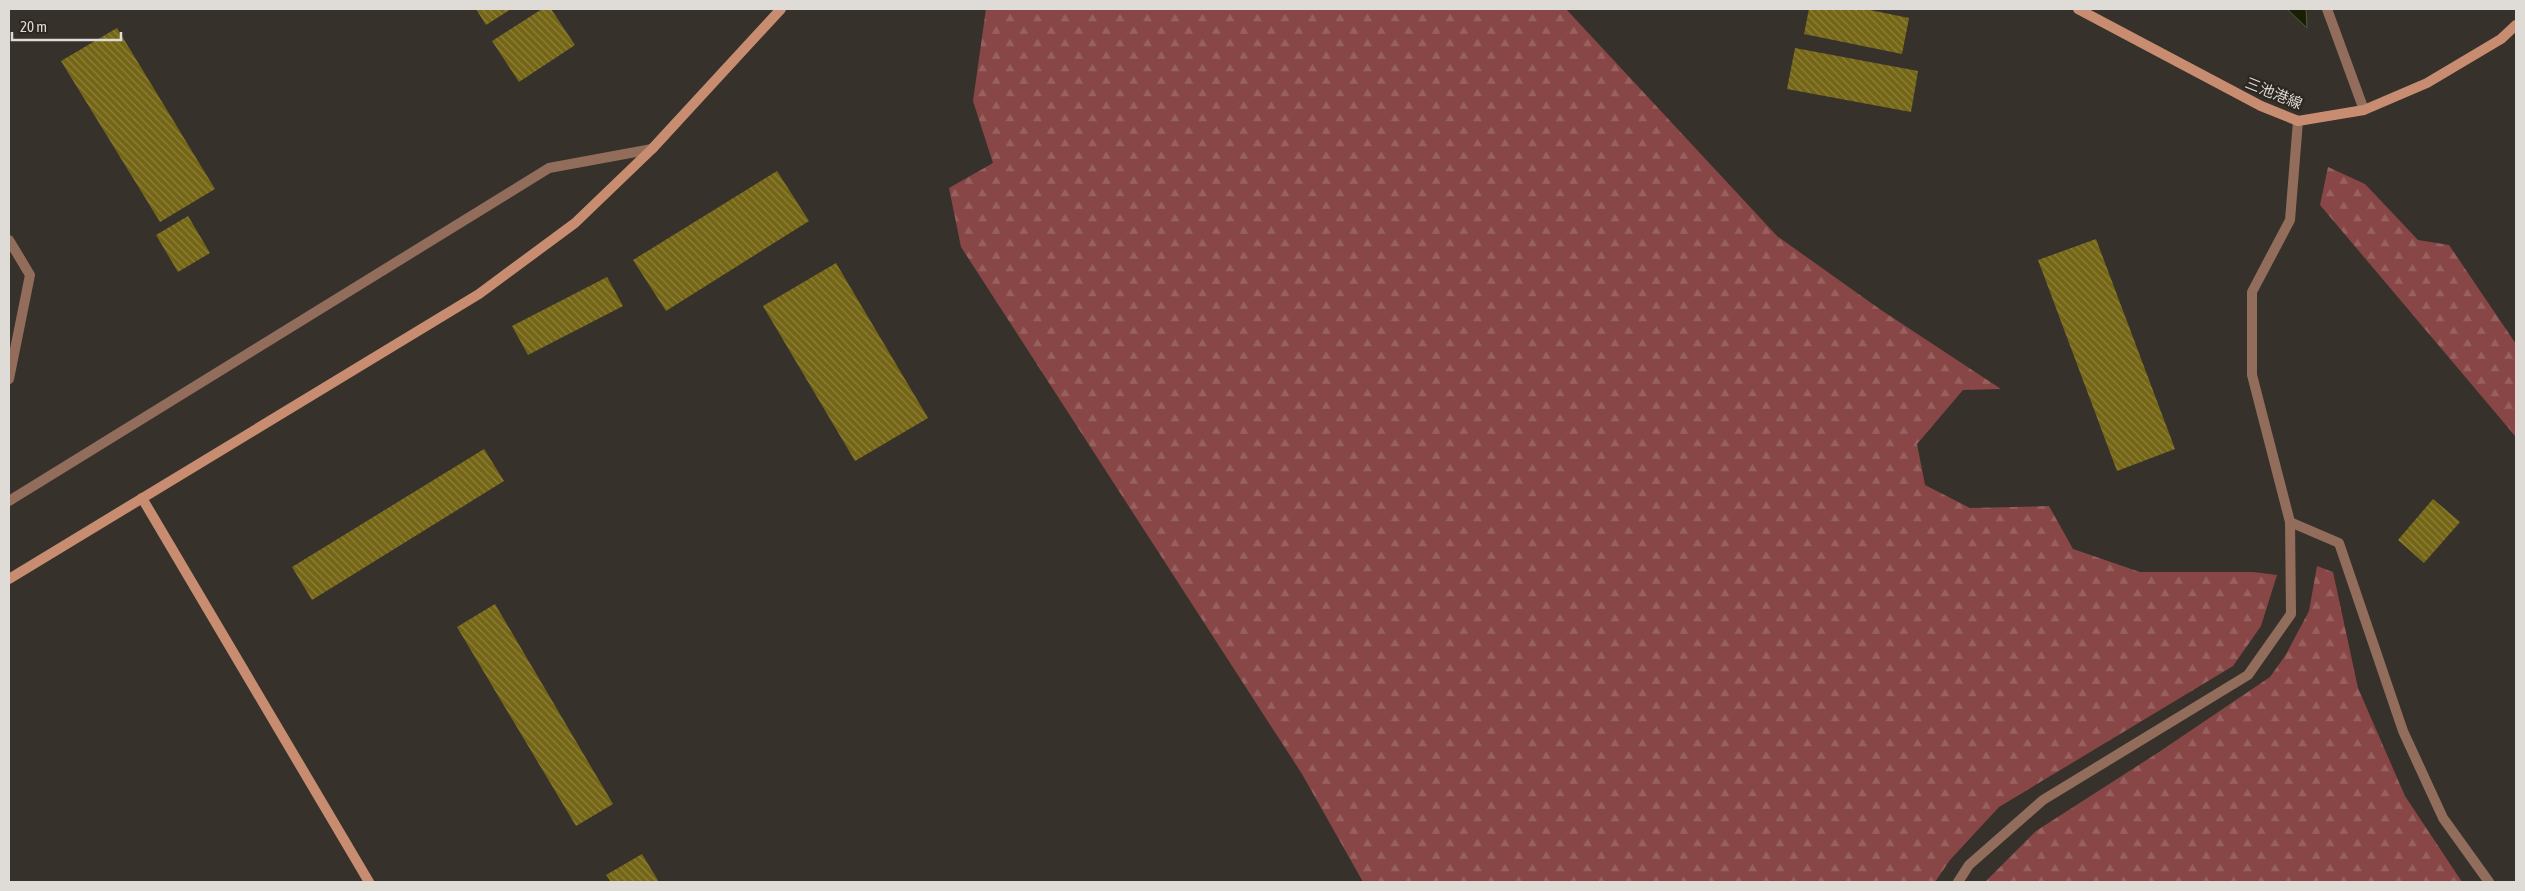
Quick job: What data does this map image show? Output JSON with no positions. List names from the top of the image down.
{
  "streets": {
    "street": ["三池港線"]
  },
  "scale_bar": "20 m"
}
